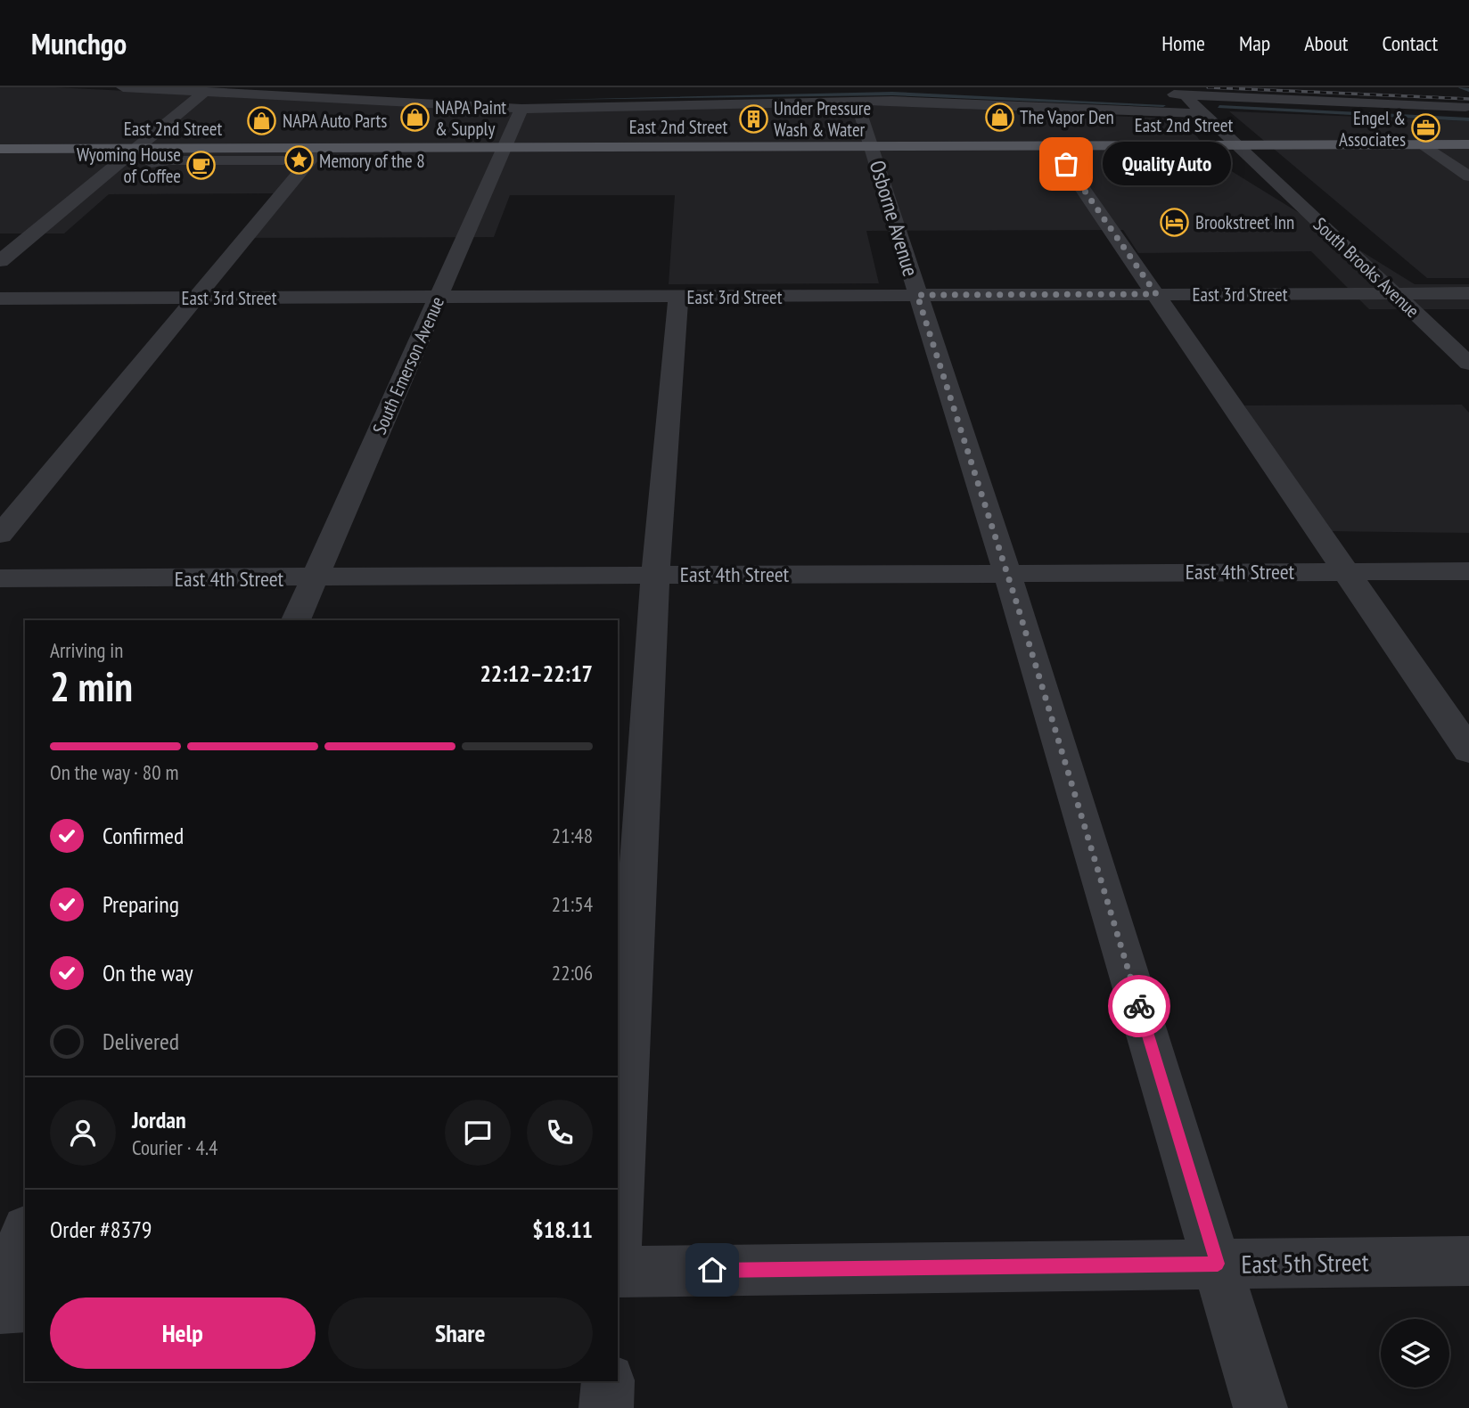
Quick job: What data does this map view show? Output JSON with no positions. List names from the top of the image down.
{
  "streets": {
    "main road": ["East 2nd Street"],
    "street": [
      "Osborne Avenue",
      "South Brooks Avenue",
      "East 3rd Street",
      "South Emerson Avenue",
      "East 4th Street",
      "East 5th Street"
    ]
  },
  "crossings": [
    ["East 2nd Street", "Osborne Avenue"],
    ["East 2nd Street", "South Brooks Avenue"],
    ["East 2nd Street", "South Emerson Avenue"],
    ["Osborne Avenue", "East 3rd Street"],
    ["Osborne Avenue", "East 4th Street"],
    ["Osborne Avenue", "East 5th Street"],
    ["South Brooks Avenue", "East 3rd Street"],
    ["East 3rd Street", "South Emerson Avenue"],
    ["South Emerson Avenue", "East 4th Street"]
  ],
  "places": {
    "shop": ["The Vapor Den", "NAPA Paint & Supply", "NAPA Auto Parts"],
    "building": ["Under Pressure Wash & Water"],
    "office": ["Engel & Associates"],
    "place": ["Memory of the 8"],
    "other": ["Quality Auto"],
    "cafe": ["Wyoming House of Coffee"],
    "hotel": ["Brookstreet Inn"]
  },
  "page": {
    "header": "Munchgo",
    "nav": [
      "Home",
      "Map",
      "About",
      "Contact"
    ],
    "bubble": "Quality Auto",
    "heading": ["2 min", "Arriving in", "22:12–22:17"],
    "panel": [
      "Jordan",
      "Courier · 4.4",
      "Order #8379",
      "$18.11"
    ],
    "bar": "On the way · 80 m",
    "list": [
      ["Confirmed", "21:48"],
      ["Preparing", "21:54"],
      ["On the way", "22:06"],
      "Delivered"
    ],
    "buttons": ["Help", "Share"]
  }
}
